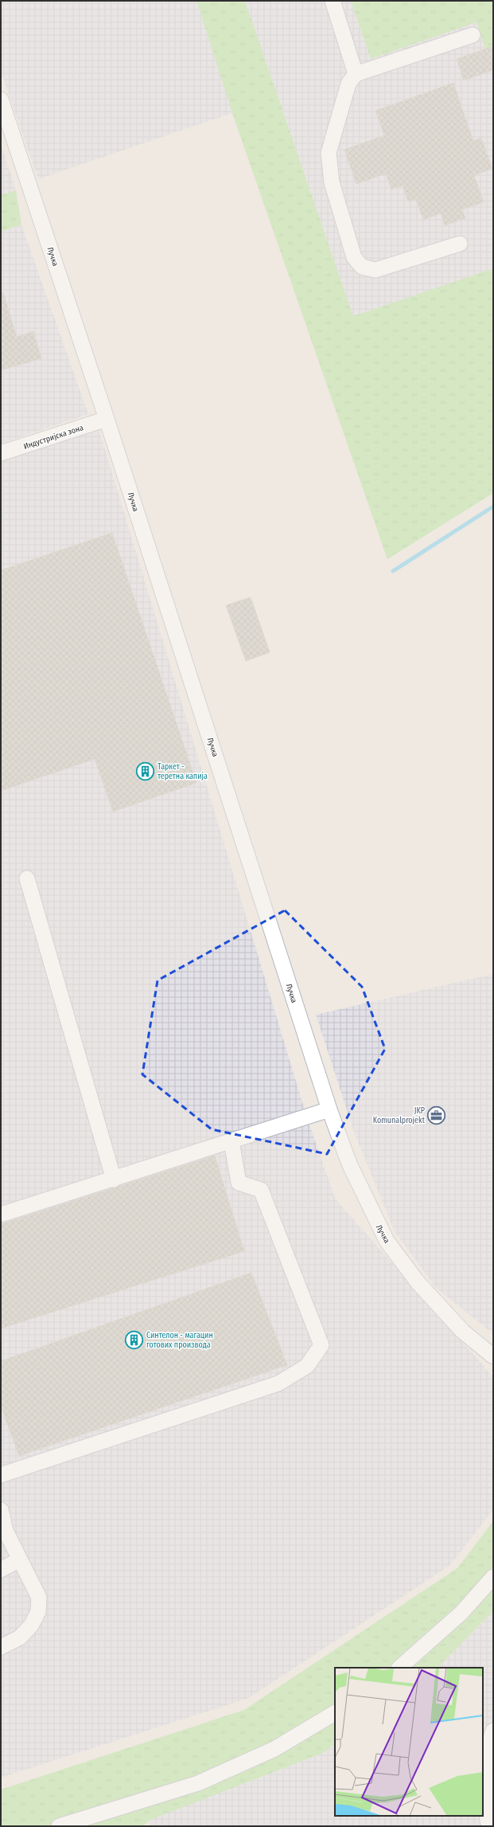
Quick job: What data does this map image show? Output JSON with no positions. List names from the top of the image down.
{
  "streets": {
    "street": ["Лучка", "Индустријска зона"]
  },
  "crossings": [
    ["Лучка", "Индустријска зона"]
  ],
  "places": {
    "building": ["Таркет - теретна капија", "Синтелон - магацин готових производа"],
    "office": ["JKP Komunalprojekt"]
  }
}
